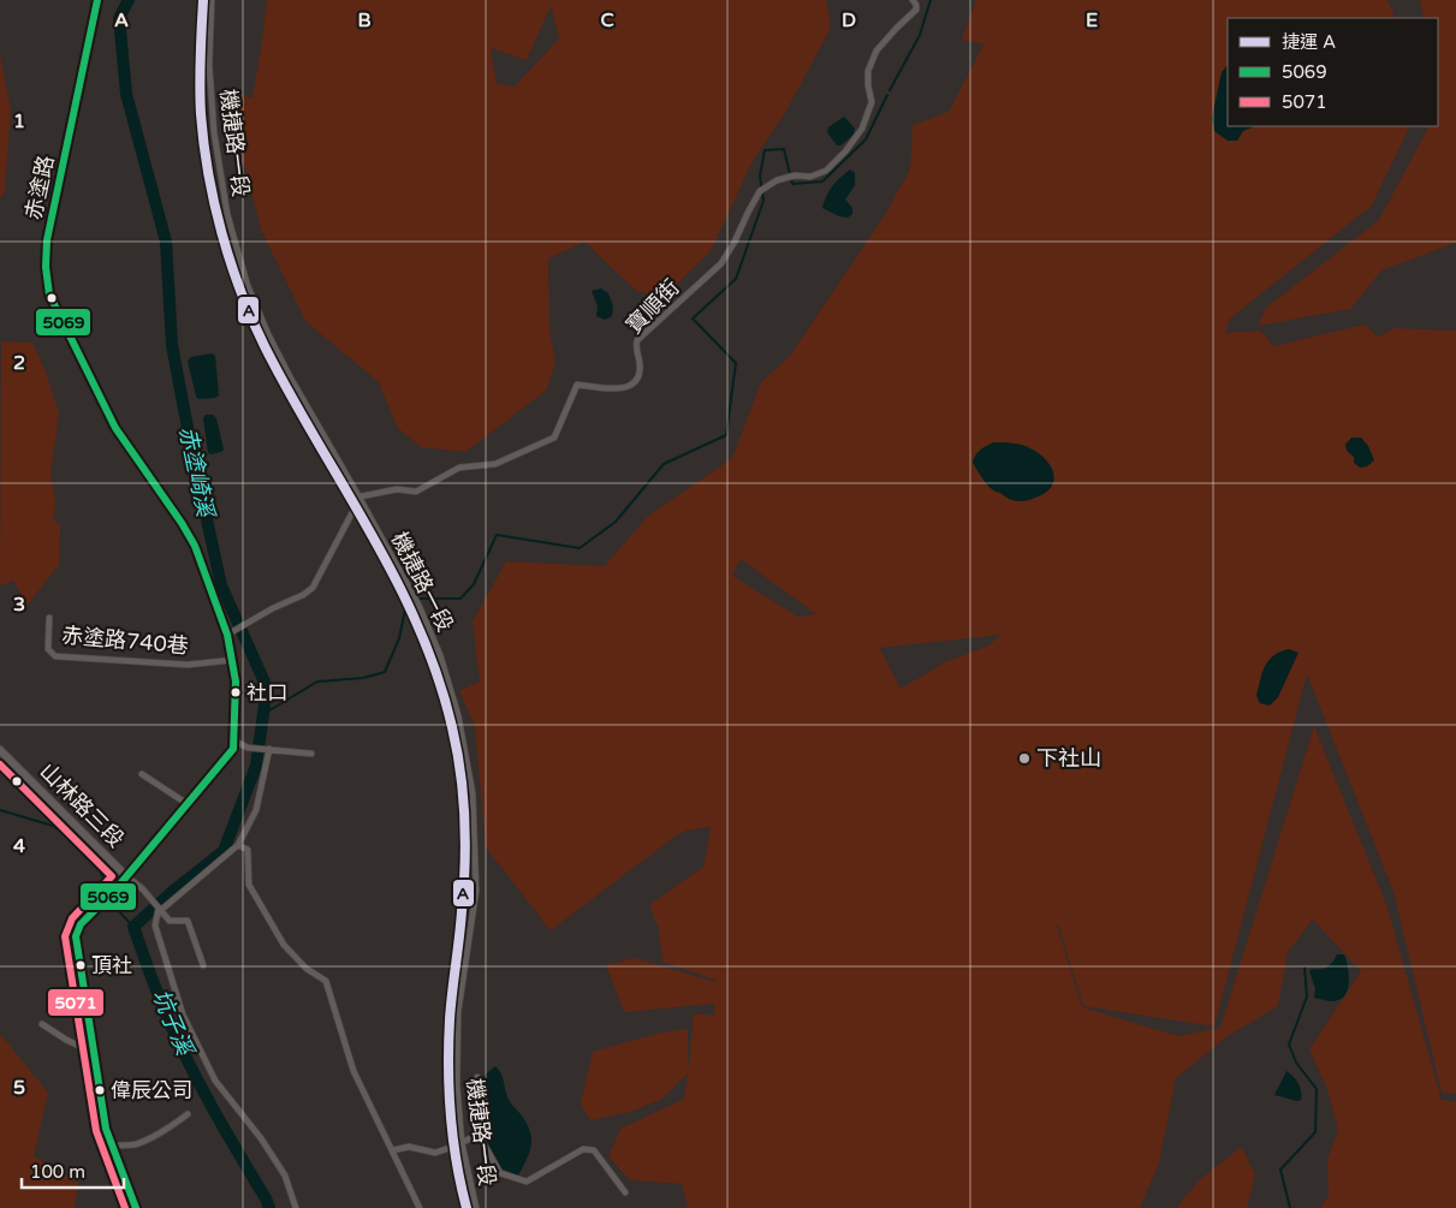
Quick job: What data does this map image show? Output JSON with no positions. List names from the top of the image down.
{
  "streets": {
    "street": [
      "機捷路一段",
      "赤塗路",
      "寶順街",
      "赤塗路740巷",
      "山林路三段"
    ]
  },
  "crossings": [
    ["機捷路一段", "寶順街"],
    ["赤塗路", "赤塗路740巷"]
  ],
  "water": ["赤塗崎溪", "坑子溪"],
  "places": [
    "社口",
    "下社山",
    "頂社",
    "偉辰公司"
  ],
  "lines": ["metro line A", "transit line 5069", "transit line 5071"],
  "legend": ["捷運 A", "5069", "5071"],
  "scale_bar": "100 m",
  "grid": {
    "columns": [
      "A",
      "B",
      "C",
      "D",
      "E"
    ],
    "rows": [
      "1",
      "2",
      "3",
      "4",
      "5"
    ]
  }
}
